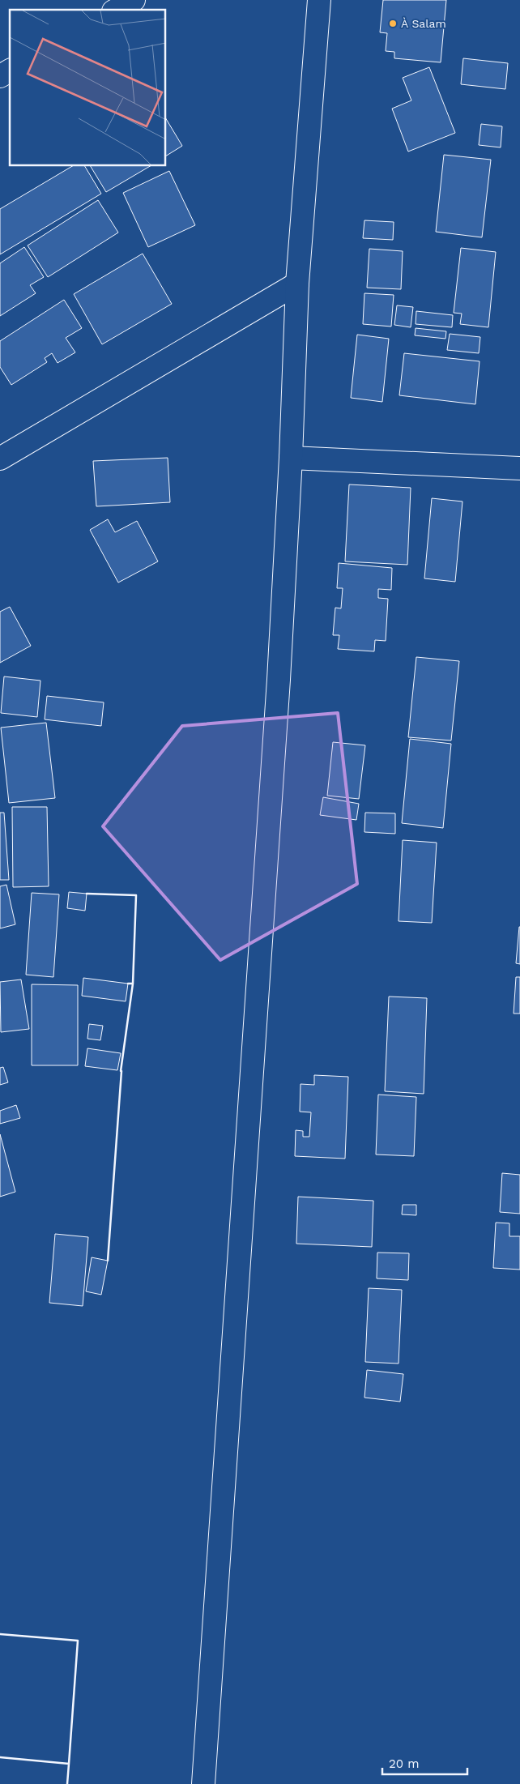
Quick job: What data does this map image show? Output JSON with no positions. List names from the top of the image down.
{
  "places": ["À Salam"],
  "scale_bar": "20 m"
}
